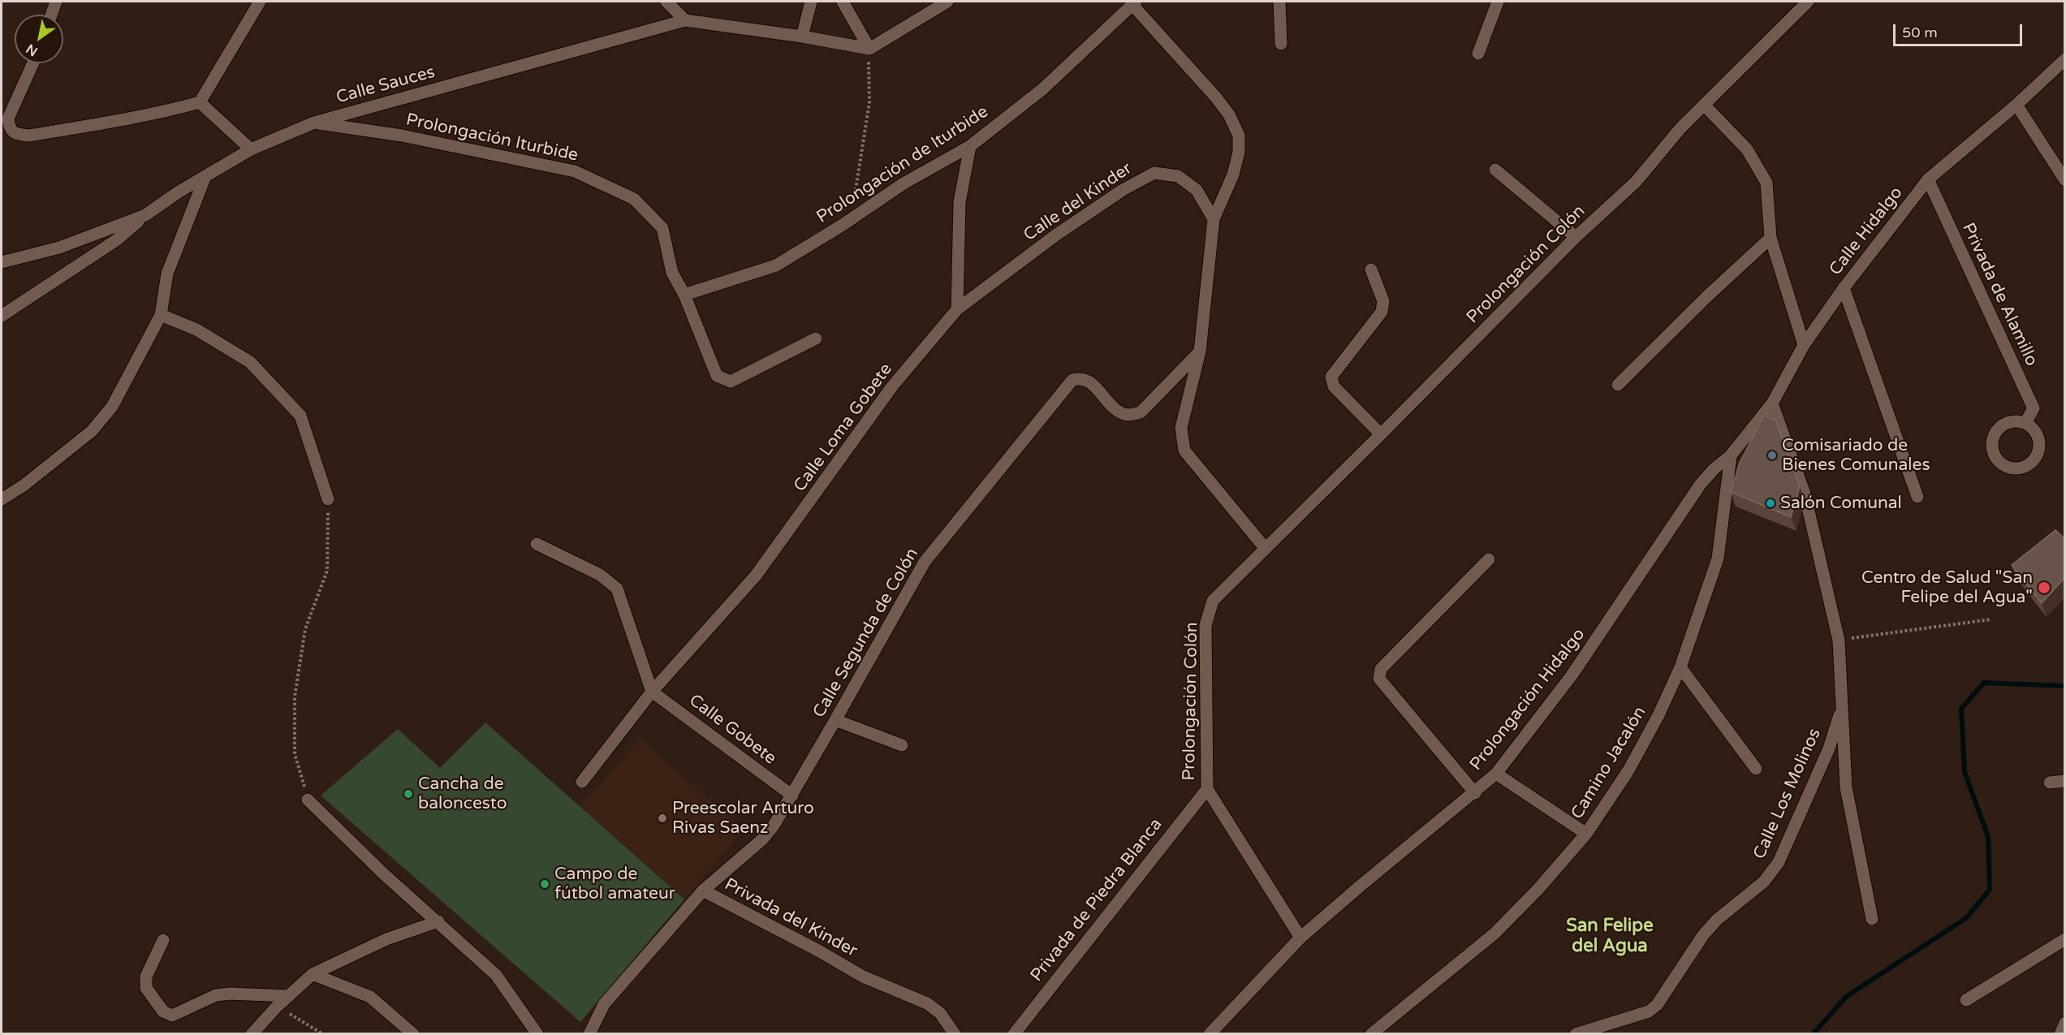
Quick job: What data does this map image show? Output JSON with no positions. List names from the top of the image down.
{
  "streets": {
    "street": [
      "Calle Sauces",
      "Prolongación Iturbide",
      "Prolongación de Iturbide",
      "Calle del Kinder",
      "Calle Hidalgo",
      "Prolongación Colón",
      "Privada de Alamillo",
      "Calle Loma Gobete",
      "Calle Segunda de Colón",
      "Prolongación Hidalgo",
      "Calle Gobete",
      "Camino Jacalón",
      "Calle Los Molinos",
      "Privada de Piedra Blanca",
      "Privada del Kinder"
    ]
  },
  "crossings": [
    ["Calle Sauces", "Prolongación Iturbide"],
    ["Prolongación Iturbide", "Prolongación de Iturbide"],
    ["Calle del Kinder", "Calle Loma Gobete"],
    ["Calle Hidalgo", "Privada de Alamillo"],
    ["Calle Hidalgo", "Prolongación Hidalgo"],
    ["Calle Hidalgo", "Camino Jacalón"],
    ["Prolongación Colón", "Prolongación Hidalgo"],
    ["Prolongación Colón", "Privada de Piedra Blanca"],
    ["Calle Loma Gobete", "Calle Gobete"],
    ["Calle Segunda de Colón", "Calle Gobete"],
    ["Calle Segunda de Colón", "Privada del Kinder"],
    ["Prolongación Hidalgo", "Camino Jacalón"]
  ],
  "districts": ["San Felipe del Agua"],
  "places": [
    "Comisariado de Bienes Comunales",
    "Salón Comunal",
    "Centro de Salud \"San Felipe del Agua\"",
    "Cancha de baloncesto",
    "Preescolar Arturo Rivas Saenz",
    "Campo de fútbol amateur"
  ],
  "scale_bar": "50 m",
  "north": "bottom left"
}
